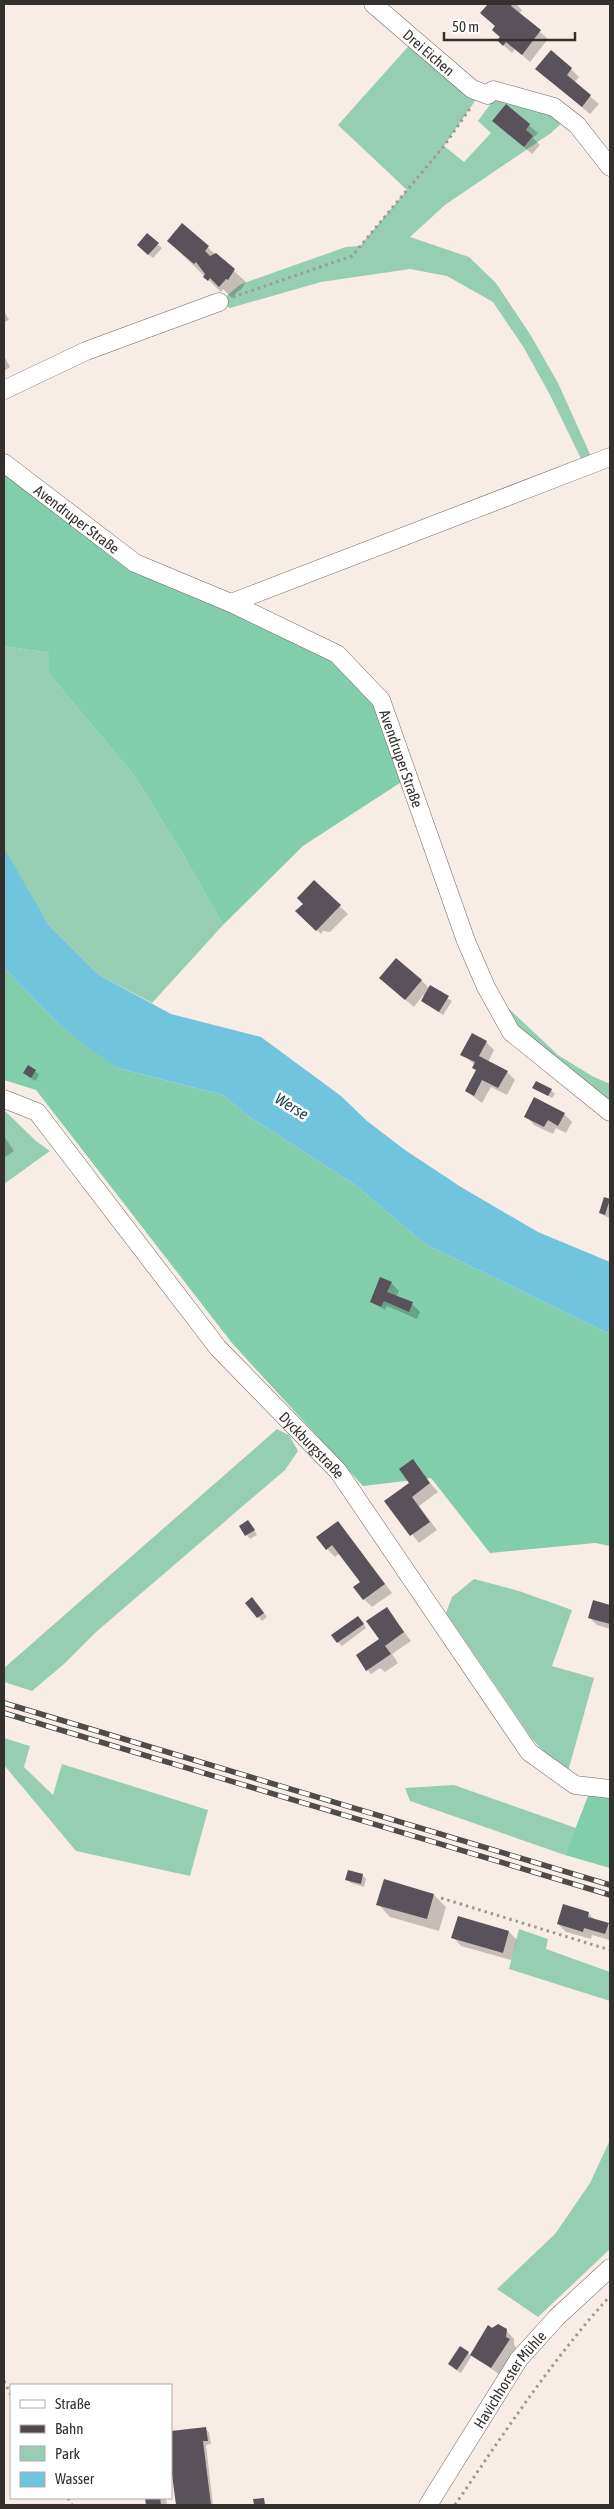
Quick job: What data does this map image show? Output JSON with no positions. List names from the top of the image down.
{
  "streets": {
    "street": [
      "Drei Eichen",
      "Avendruper Straße",
      "Dyckburgstraße",
      "Havichhorster Mühle"
    ]
  },
  "water": ["Werse"],
  "legend": [
    "Straße",
    "Bahn",
    "Park",
    "Wasser"
  ],
  "scale_bar": "50 m"
}
